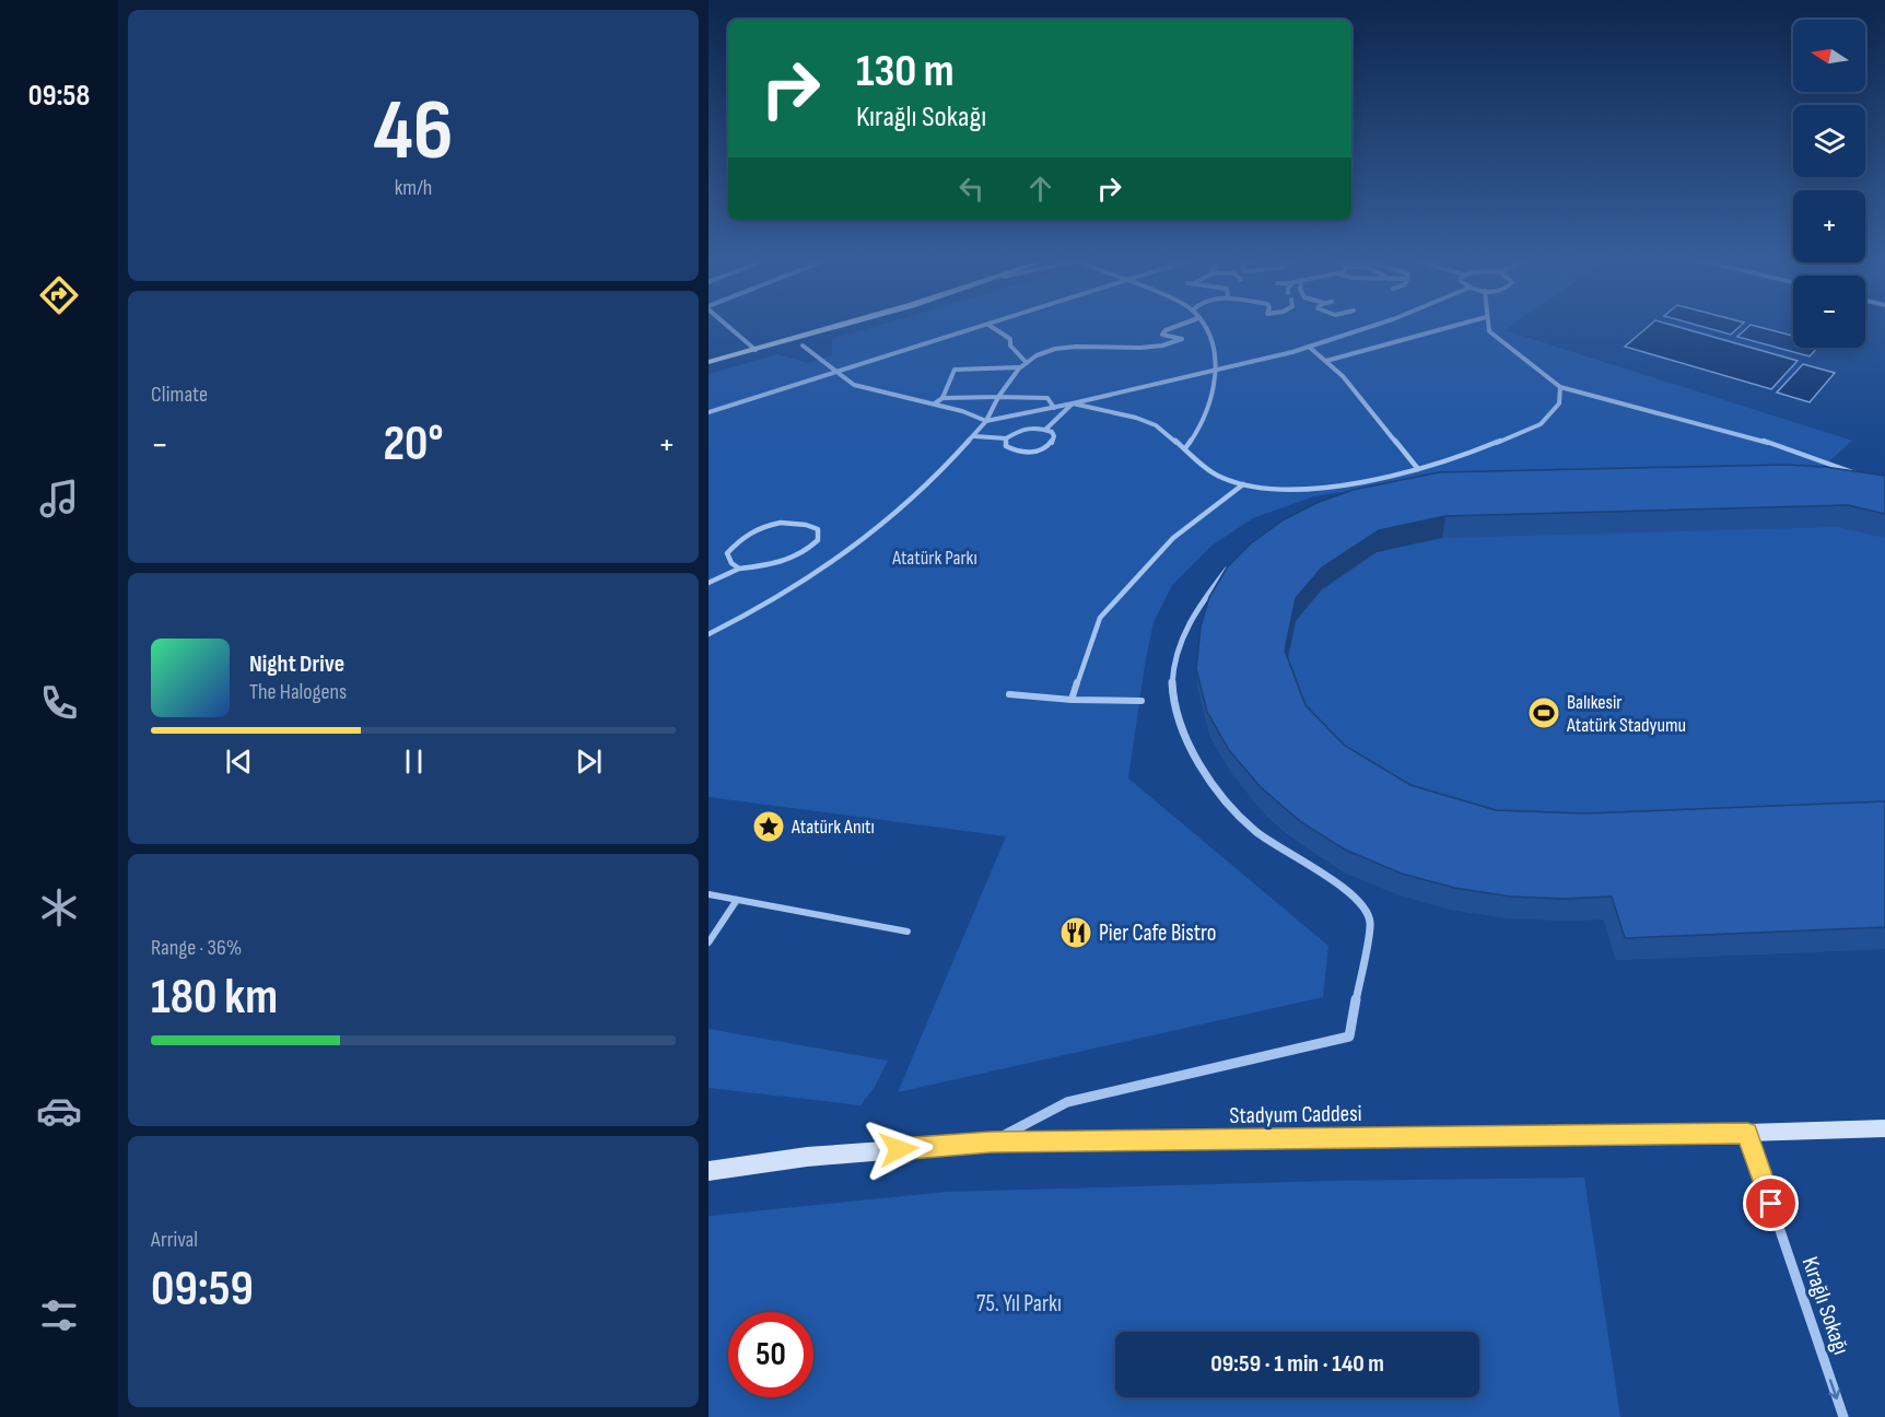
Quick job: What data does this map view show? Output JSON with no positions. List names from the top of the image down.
{
  "streets": {
    "main road": ["Stadyum Caddesi"],
    "street": ["Kırağlı Sokağı"]
  },
  "crossings": [
    ["Stadyum Caddesi", "Kırağlı Sokağı"]
  ],
  "one_way": ["Kırağlı Sokağı"],
  "parks": ["Atatürk Parkı", "75. Yıl Parkı"],
  "places": {
    "sports": ["Balıkesir Atatürk Stadyumu"],
    "place": ["Atatürk Anıtı"],
    "restaurant": ["Pier Cafe Bistro"]
  },
  "north": "left",
  "page": {
    "tabs": "09:58",
    "tile": [
      ["46", "km/h"],
      "Climate",
      ["Range · 36%", "180 km"],
      ["Arrival", "09:59"]
    ],
    "map_buttons": ["+", "−"],
    "turn": ["130 m", "Kırağlı Sokağı"],
    "heat": ["−", "20°", "+"],
    "song": ["Night Drive", "The Halogens"],
    "limit": "50",
    "trip": "09:59 · 1 min · 140 m"
  }
}
